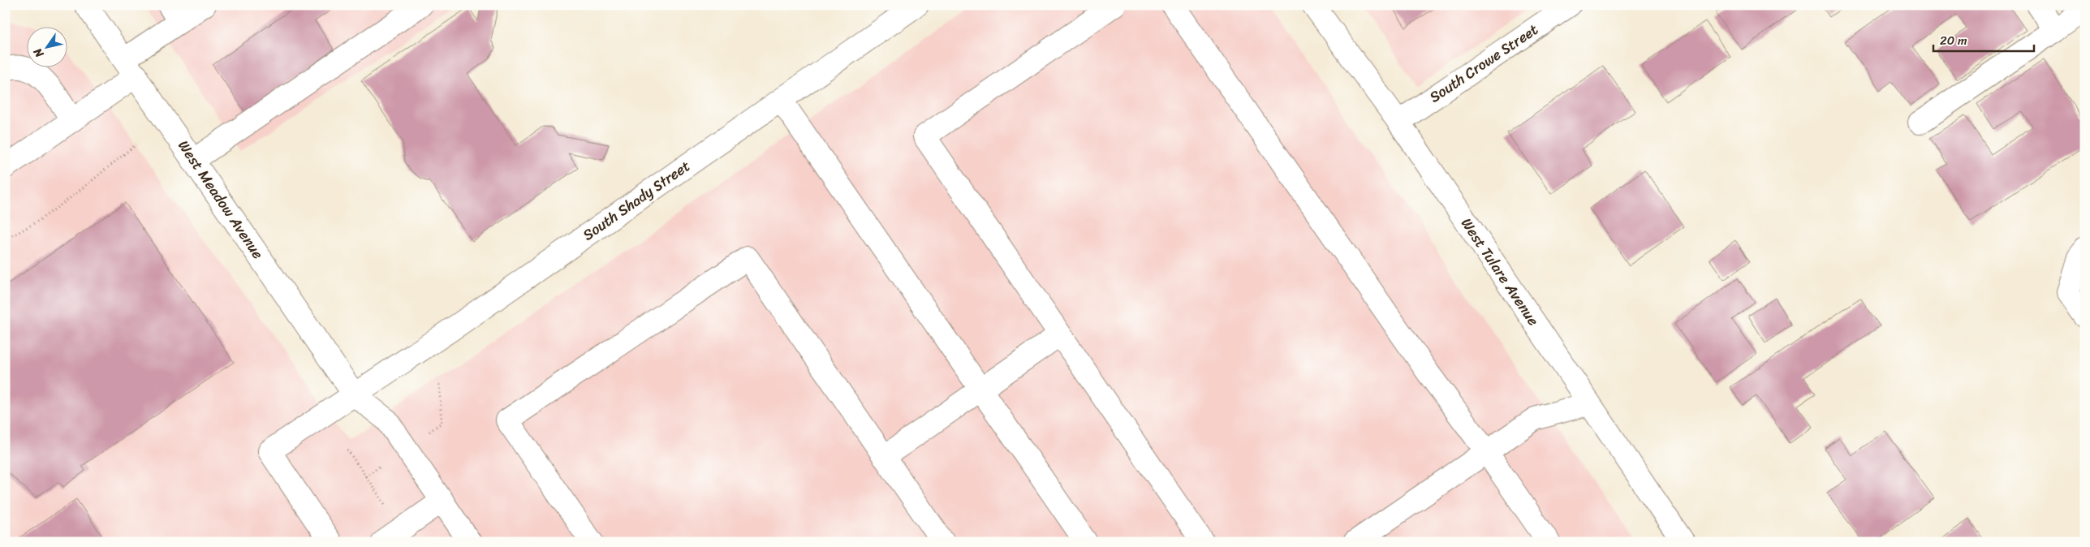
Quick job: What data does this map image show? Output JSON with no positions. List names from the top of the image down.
{
  "streets": {
    "street": [
      "South Crowe Street",
      "West Meadow Avenue",
      "South Shady Street",
      "West Tulare Avenue"
    ]
  },
  "crossings": [
    ["South Crowe Street", "West Tulare Avenue"],
    ["West Meadow Avenue", "South Shady Street"]
  ],
  "scale_bar": "20 m",
  "north": "bottom left"
}
